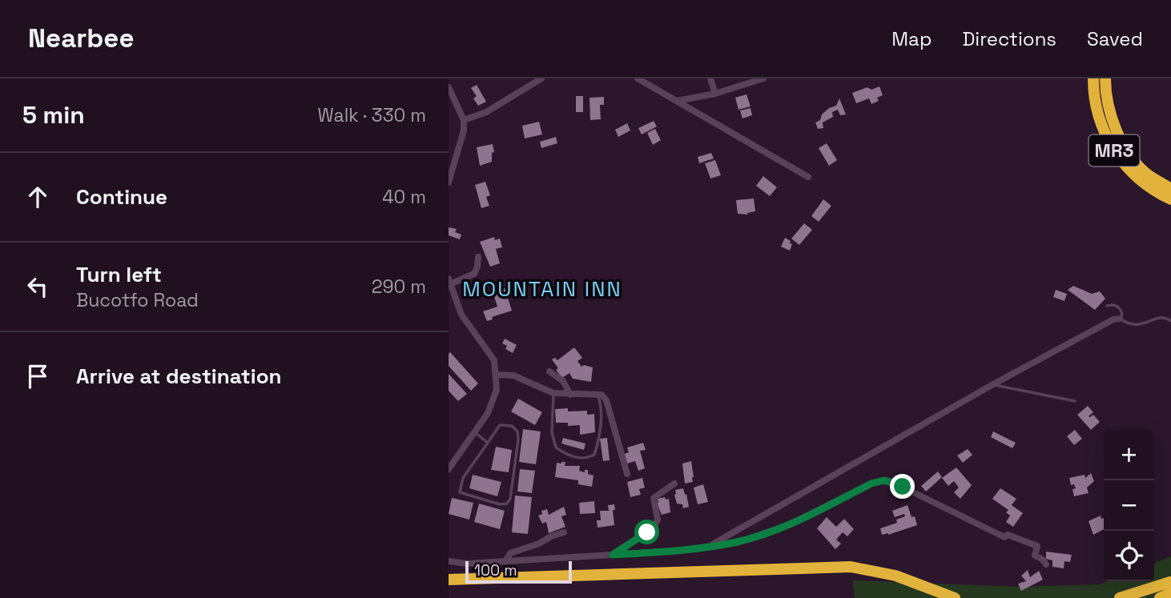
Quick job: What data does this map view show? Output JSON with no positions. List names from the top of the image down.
{
  "streets": {
    "highway": ["MR3"]
  },
  "districts": ["MOUNTAIN INN"],
  "scale_bar": "100 m",
  "page": {
    "header": "Nearbee",
    "nav": ["Map", "Directions", "Saved"],
    "heading": ["5 min", "Walk · 330 m"],
    "list": [
      ["Continue", "40 m"],
      ["Turn left", "Bucotfo Road", "290 m"],
      "Arrive at destination"
    ],
    "map_buttons": ["+", "−"],
    "scale": "100 m"
  }
}
